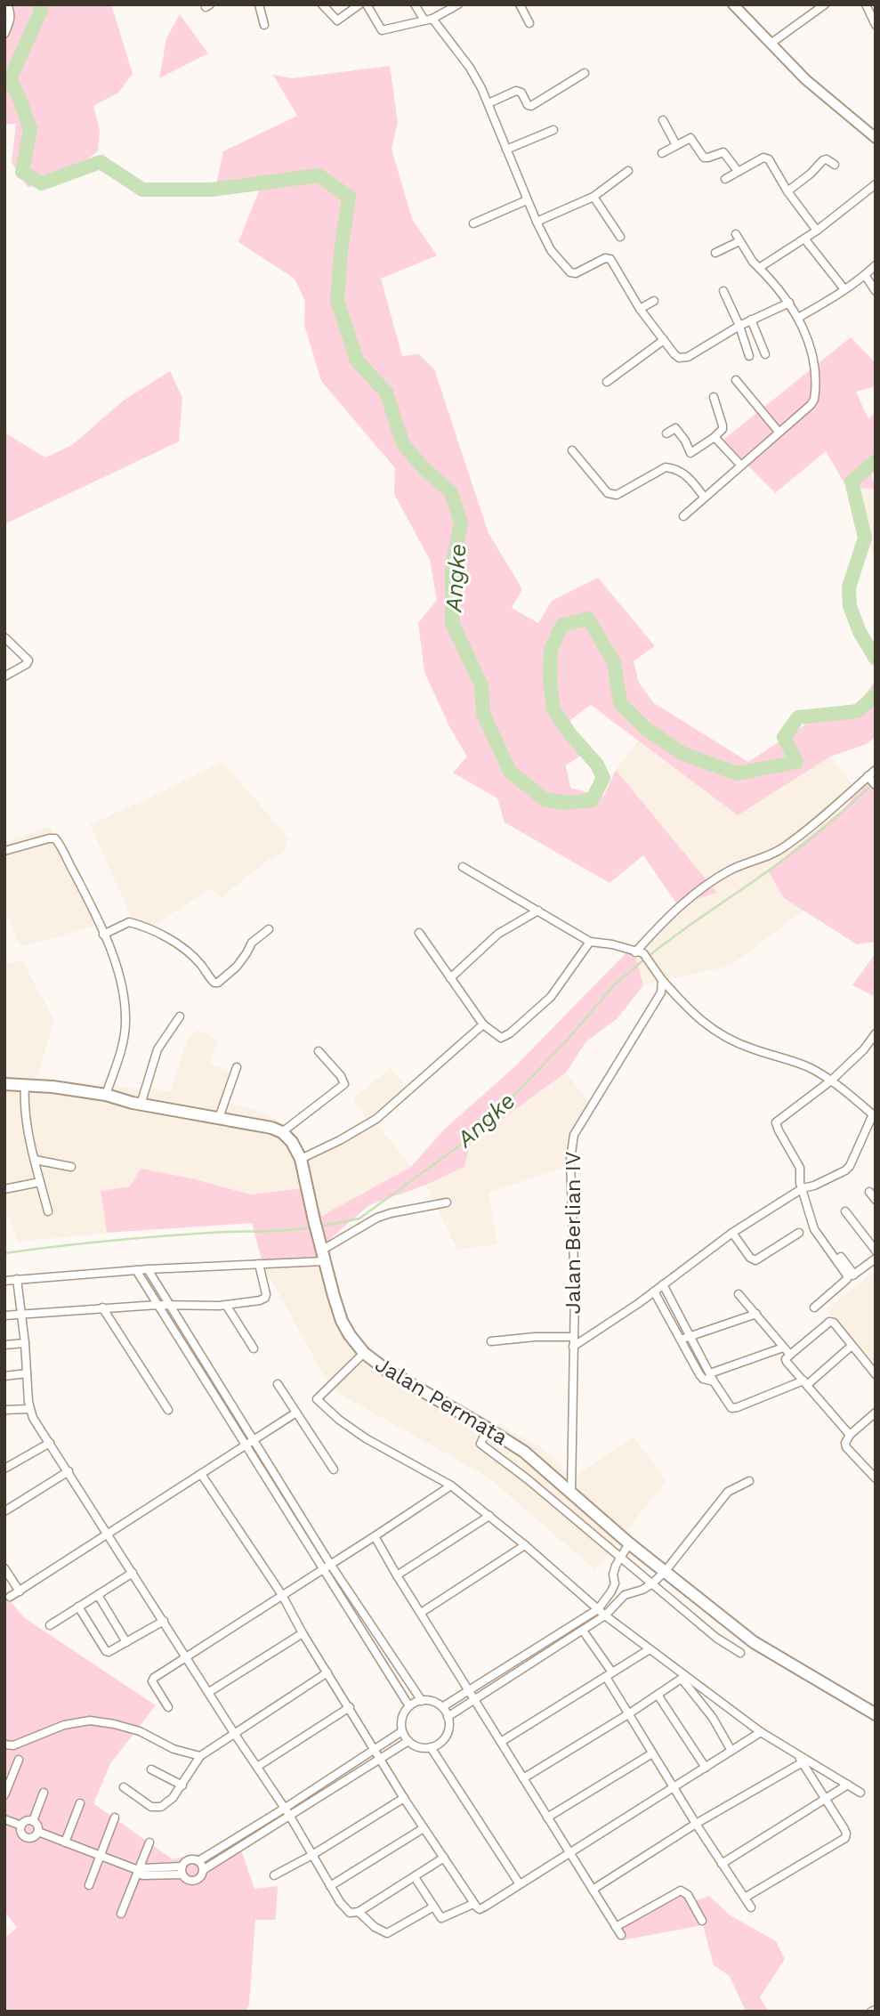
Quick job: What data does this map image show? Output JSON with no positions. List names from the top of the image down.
{
  "streets": {
    "main road": ["Jalan Permata"],
    "street": ["Jalan Berlian IV"]
  },
  "crossings": [
    ["Jalan Berlian IV", "Jalan Permata"]
  ],
  "water": ["Angke"]
}
